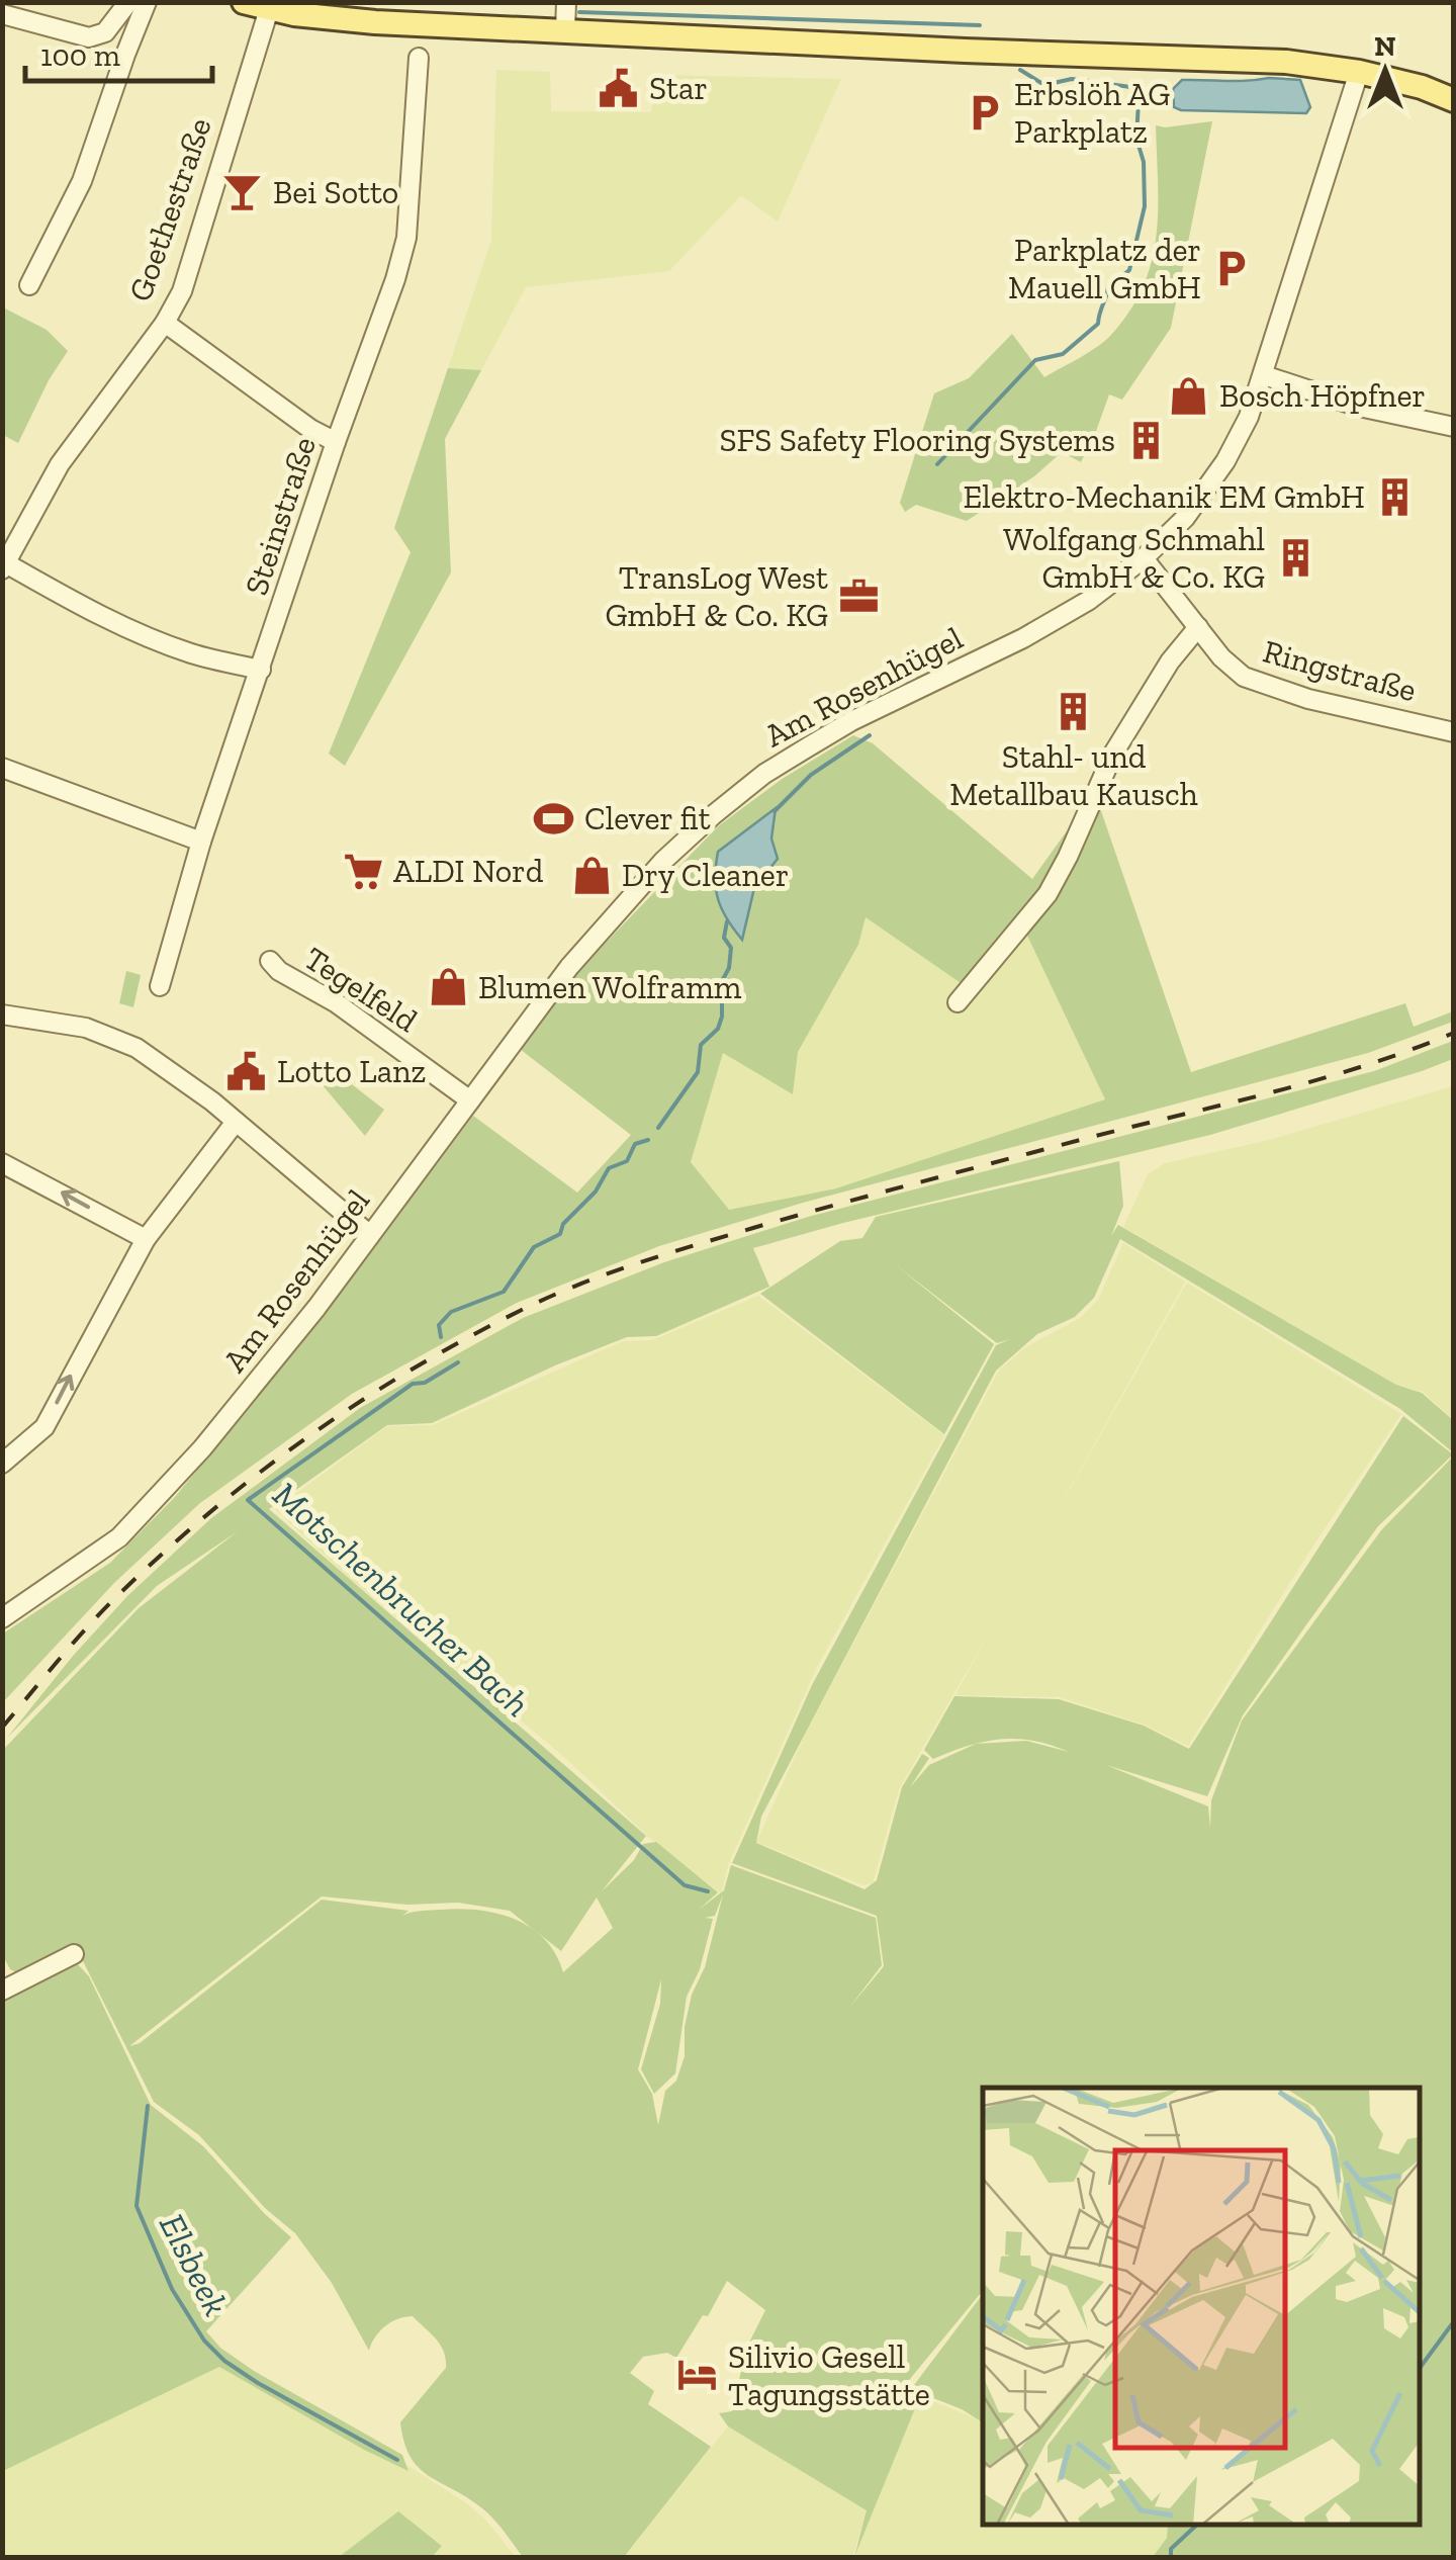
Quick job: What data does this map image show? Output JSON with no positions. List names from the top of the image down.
{
  "streets": {
    "street": [
      "Goethestraße",
      "Steinstraße",
      "Ringstraße",
      "Am Rosenhügel",
      "Tegelfeld"
    ]
  },
  "crossings": [
    ["Ringstraße", "Am Rosenhügel"],
    ["Am Rosenhügel", "Tegelfeld"]
  ],
  "water": ["Motschenbrucher Bach", "Elsbeek"],
  "places": {
    "public building": ["Star", "Lotto Lanz"],
    "parking": ["Erbslöh AG Parkplatz", "Parkplatz der Mauell GmbH"],
    "bar": ["Bei Sotto"],
    "shop": ["Bosch Höpfner", "Dry Cleaner", "Blumen Wolframm"],
    "building": [
      "SFS Safety Flooring Systems",
      "Elektro-Mechanik EM GmbH",
      "Wolfgang Schmahl GmbH & Co. KG",
      "Stahl- und Metallbau Kausch"
    ],
    "office": ["TransLog West GmbH & Co. KG"],
    "sports": ["Clever fit"],
    "supermarket": ["ALDI Nord"],
    "hotel": ["Silivio Gesell Tagungsstätte"]
  },
  "scale_bar": "100 m",
  "north": "top"
}
